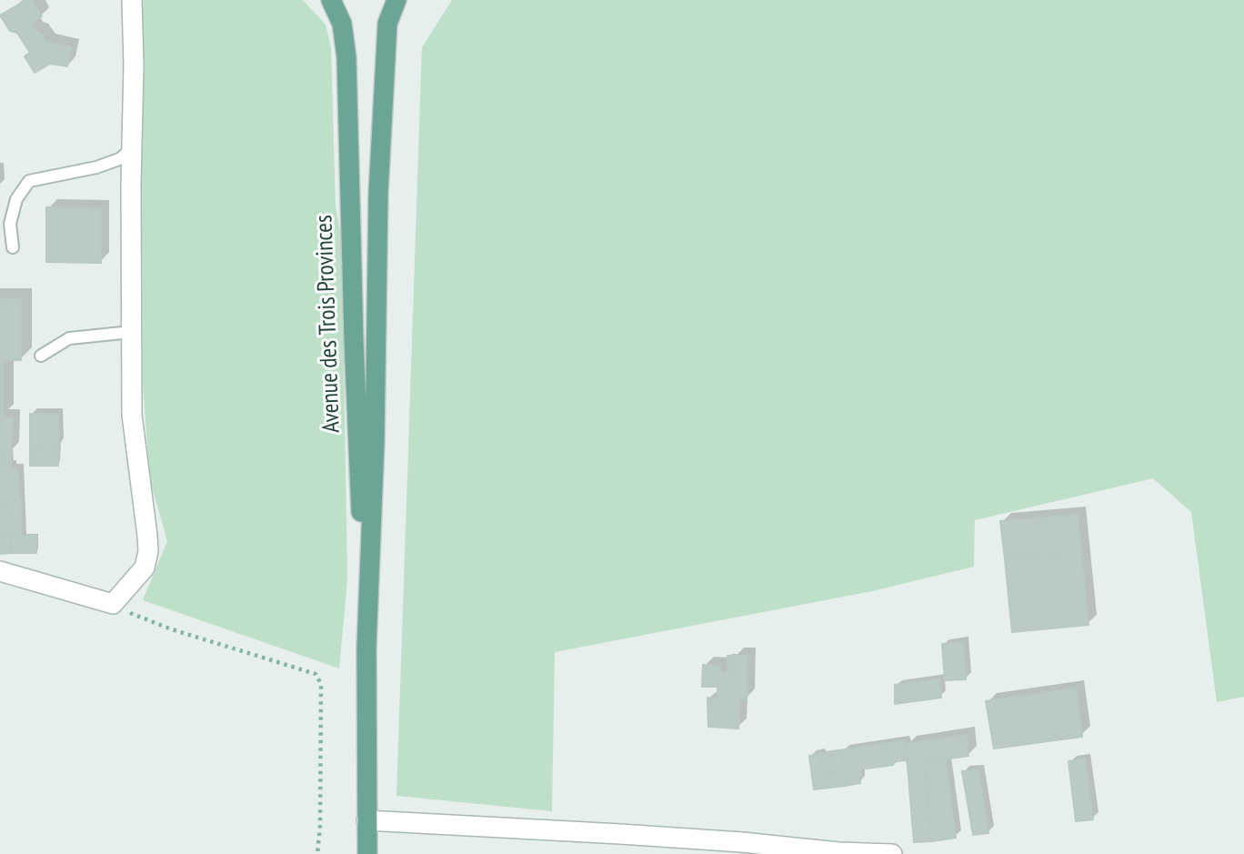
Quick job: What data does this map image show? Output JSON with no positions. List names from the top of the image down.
{
  "streets": {
    "main road": ["Avenue des Trois Provinces"]
  }
}
